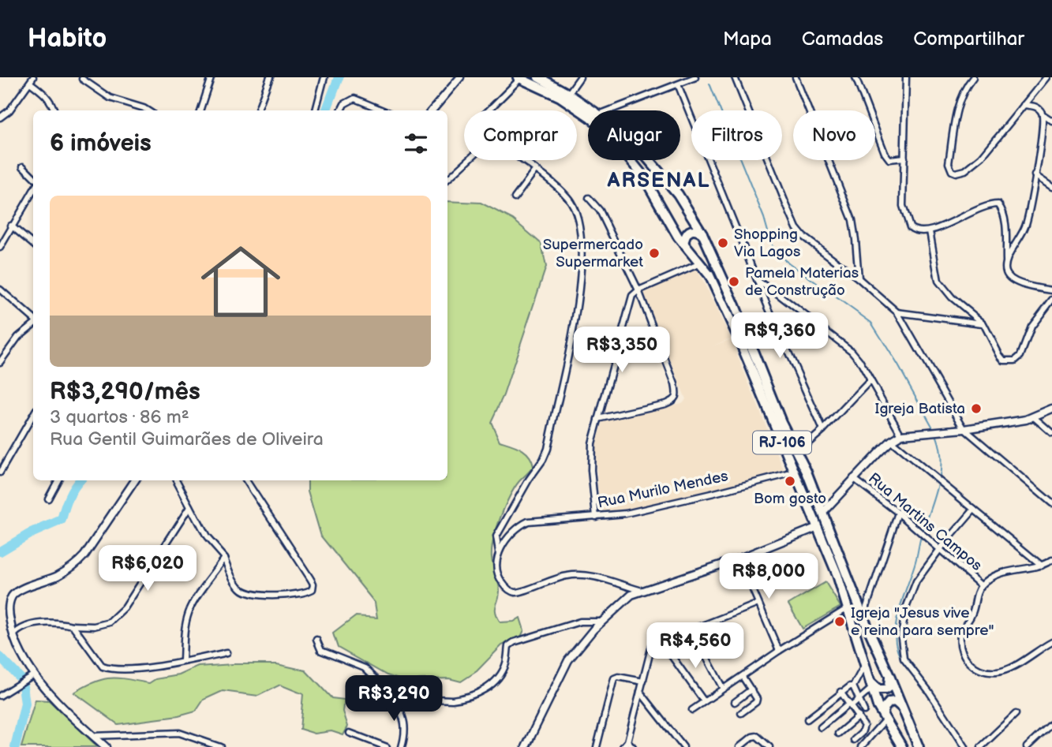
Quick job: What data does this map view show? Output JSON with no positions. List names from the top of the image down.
{
  "streets": {
    "highway": ["RJ-106"],
    "street": ["Rua Murilo Mendes", "Rua Martins Campos"]
  },
  "crossings": [
    ["RJ-106", "Rua Murilo Mendes"]
  ],
  "districts": ["ARSENAL"],
  "places": [
    "Shopping Via Lagos",
    "Supermercado Supermarket",
    "Pamela Materias de Construção",
    "Igreja Batista",
    "Bom gosto",
    "Igreja \"Jesus vive e reina para sempre\""
  ],
  "page": {
    "header": "Habito",
    "nav": ["Mapa", "Camadas", "Compartilhar"],
    "chip": [
      "Comprar",
      "Alugar",
      "Filtros",
      "Novo"
    ],
    "heading": "6 imóveis",
    "list": [
      {
        "name": "R$3,290/mês",
        "note": "3 quartos · 86 m² · Rua Gentil Guimarães de Oliveira"
      }
    ],
    "price": [
      "R$9,360",
      "R$3,350",
      "R$6,020",
      "R$8,000",
      "R$4,560",
      "R$3,290"
    ]
  }
}
